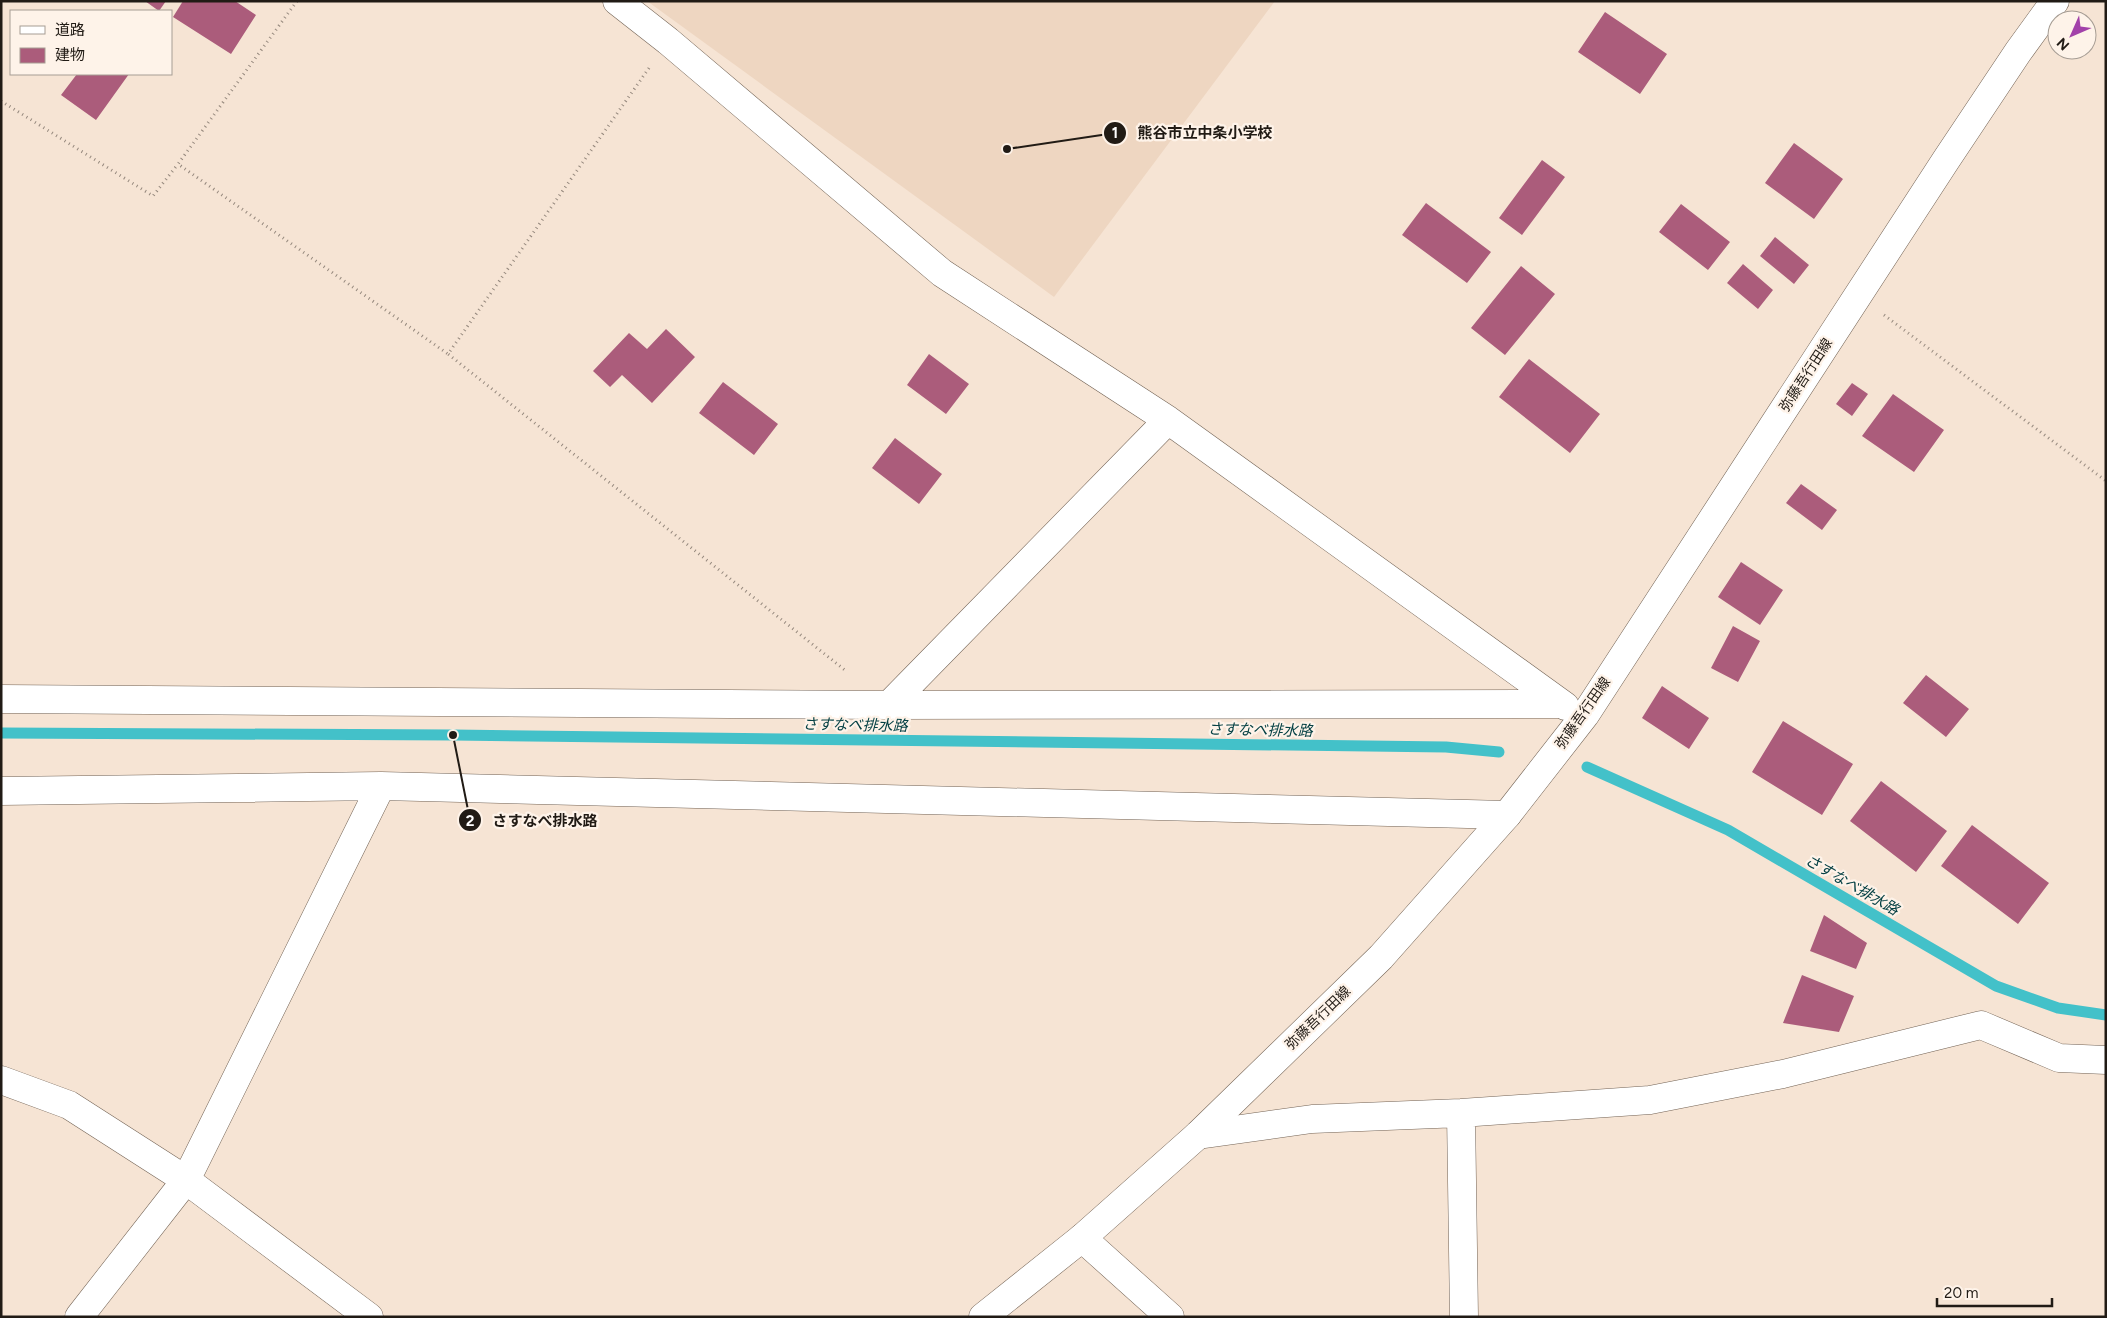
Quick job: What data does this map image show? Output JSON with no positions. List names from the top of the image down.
{
  "streets": {
    "street": ["弥藤吾行田線"]
  },
  "water": ["さすなべ排水路"],
  "places": ["熊谷市立中条小学校", "さすなべ排水路"],
  "legend": ["道路", "建物"],
  "scale_bar": "20 m",
  "north": "bottom left"
}
